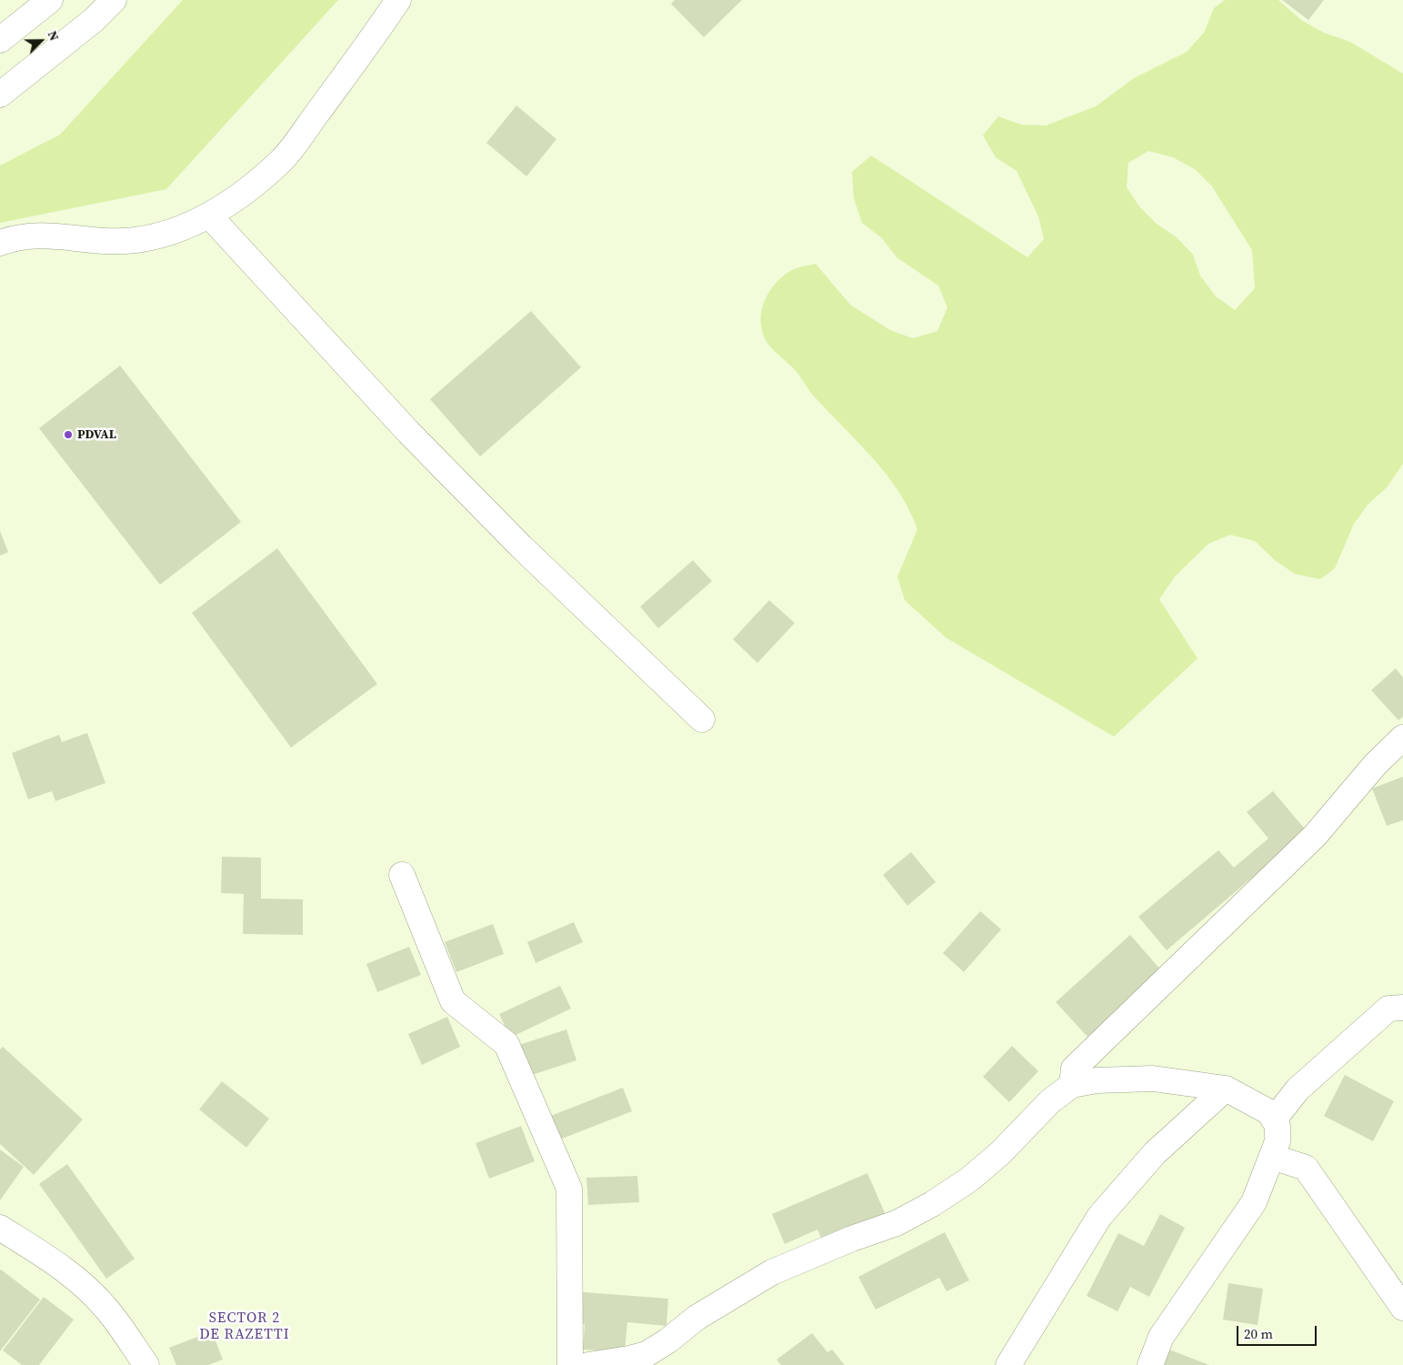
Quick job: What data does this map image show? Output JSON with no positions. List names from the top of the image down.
{
  "districts": ["SECTOR 2 DE RAZETTI"],
  "places": ["PDVAL"],
  "scale_bar": "20 m",
  "north": "top right"
}
